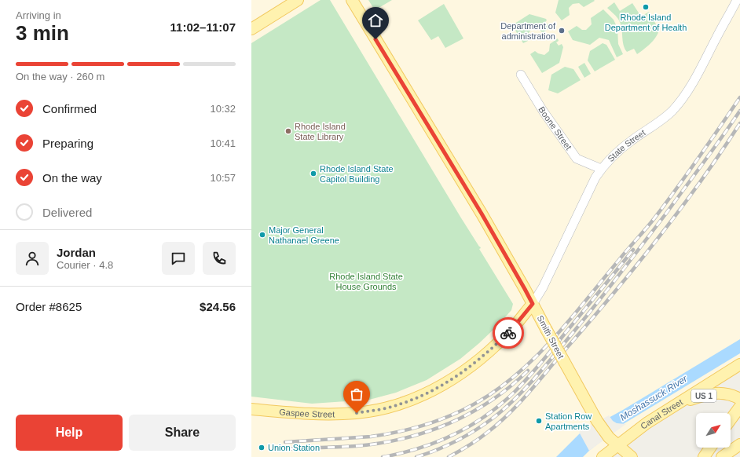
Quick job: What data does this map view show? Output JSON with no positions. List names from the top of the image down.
{
  "streets": {
    "main road": [
      "Smith Street",
      "US 1",
      "Gaspee Street",
      "Canal Street"
    ],
    "street": ["Boone Street", "State Street"]
  },
  "crossings": [
    ["Boone Street", "State Street"],
    ["State Street", "Smith Street"],
    ["State Street", "Gaspee Street"],
    ["Smith Street", "Gaspee Street"],
    ["Smith Street", "Canal Street"],
    ["US 1", "Canal Street"]
  ],
  "water": ["Moshassuck River"],
  "parks": ["Rhode Island State House Grounds"],
  "places": [
    "Rhode Island Department of Health",
    "Department of administration",
    "Rhode Island State Library",
    "Rhode Island State Capitol Building",
    "Major General Nathanael Greene",
    "Station Row Apartments",
    "Union Station"
  ],
  "north": "top right",
  "page": {
    "heading": ["3 min", "Arriving in", "11:02–11:07"],
    "panel": [
      "Jordan",
      "Courier · 4.8",
      "Order #8625",
      "$24.56"
    ],
    "bar": "On the way · 260 m",
    "list": [
      ["Confirmed", "10:32"],
      ["Preparing", "10:41"],
      ["On the way", "10:57"],
      "Delivered"
    ],
    "buttons": ["Help", "Share"]
  }
}
